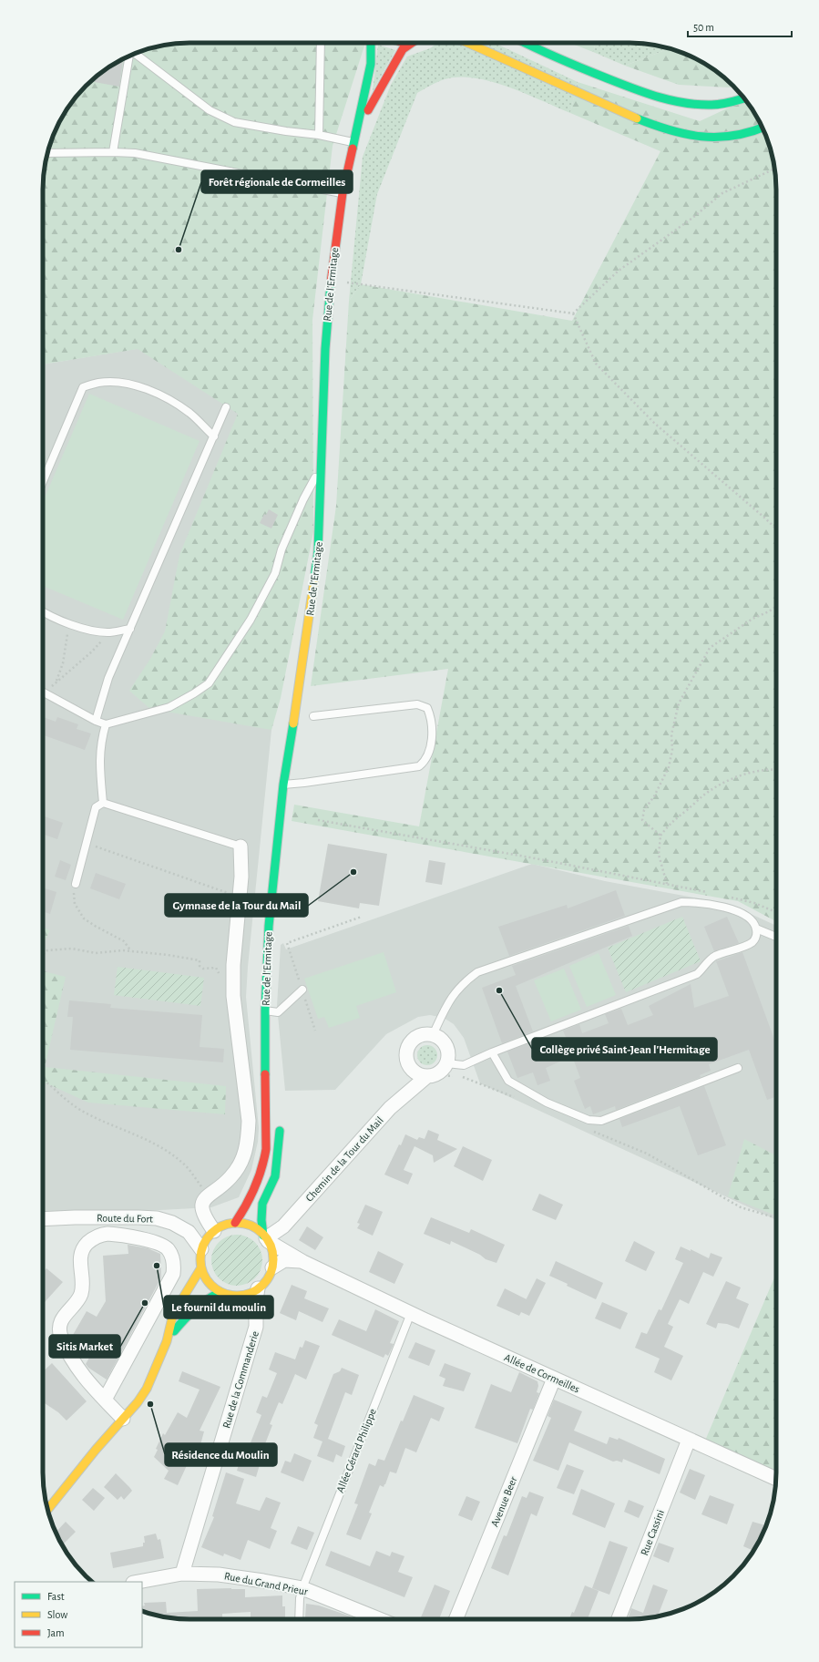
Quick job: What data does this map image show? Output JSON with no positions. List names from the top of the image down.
{
  "streets": {
    "main road": ["Rue de l'Ermitage"],
    "street": [
      "Chemin de la Tour du Mail",
      "Route du Fort",
      "Allée de Cormeilles",
      "Rue de la Commanderie",
      "Avenue Beer",
      "Rue Cassini",
      "Rue du Grand Prieur"
    ],
    "lane": ["Allée Gérard Philippe"]
  },
  "crossings": [
    ["Rue de l'Ermitage", "Chemin de la Tour du Mail"],
    ["Rue de l'Ermitage", "Route du Fort"],
    ["Rue de l'Ermitage", "Allée de Cormeilles"],
    ["Rue de l'Ermitage", "Rue de la Commanderie"],
    ["Chemin de la Tour du Mail", "Route du Fort"],
    ["Chemin de la Tour du Mail", "Allée de Cormeilles"],
    ["Chemin de la Tour du Mail", "Rue de la Commanderie"],
    ["Route du Fort", "Allée de Cormeilles"],
    ["Route du Fort", "Rue de la Commanderie"],
    ["Allée de Cormeilles", "Rue de la Commanderie"],
    ["Allée de Cormeilles", "Allée Gérard Philippe"],
    ["Allée de Cormeilles", "Avenue Beer"],
    ["Allée de Cormeilles", "Rue Cassini"],
    ["Rue de la Commanderie", "Rue du Grand Prieur"],
    ["Allée Gérard Philippe", "Rue du Grand Prieur"]
  ],
  "places": [
    "Forêt régionale de Cormeilles",
    "Gymnase de la Tour du Mail",
    "Collège privé Saint-Jean l'Hermitage",
    "Le fournil du moulin",
    "Sitis Market",
    "Résidence du Moulin"
  ],
  "legend": ["Fast", "Slow", "Jam"],
  "scale_bar": "50 m"
}
